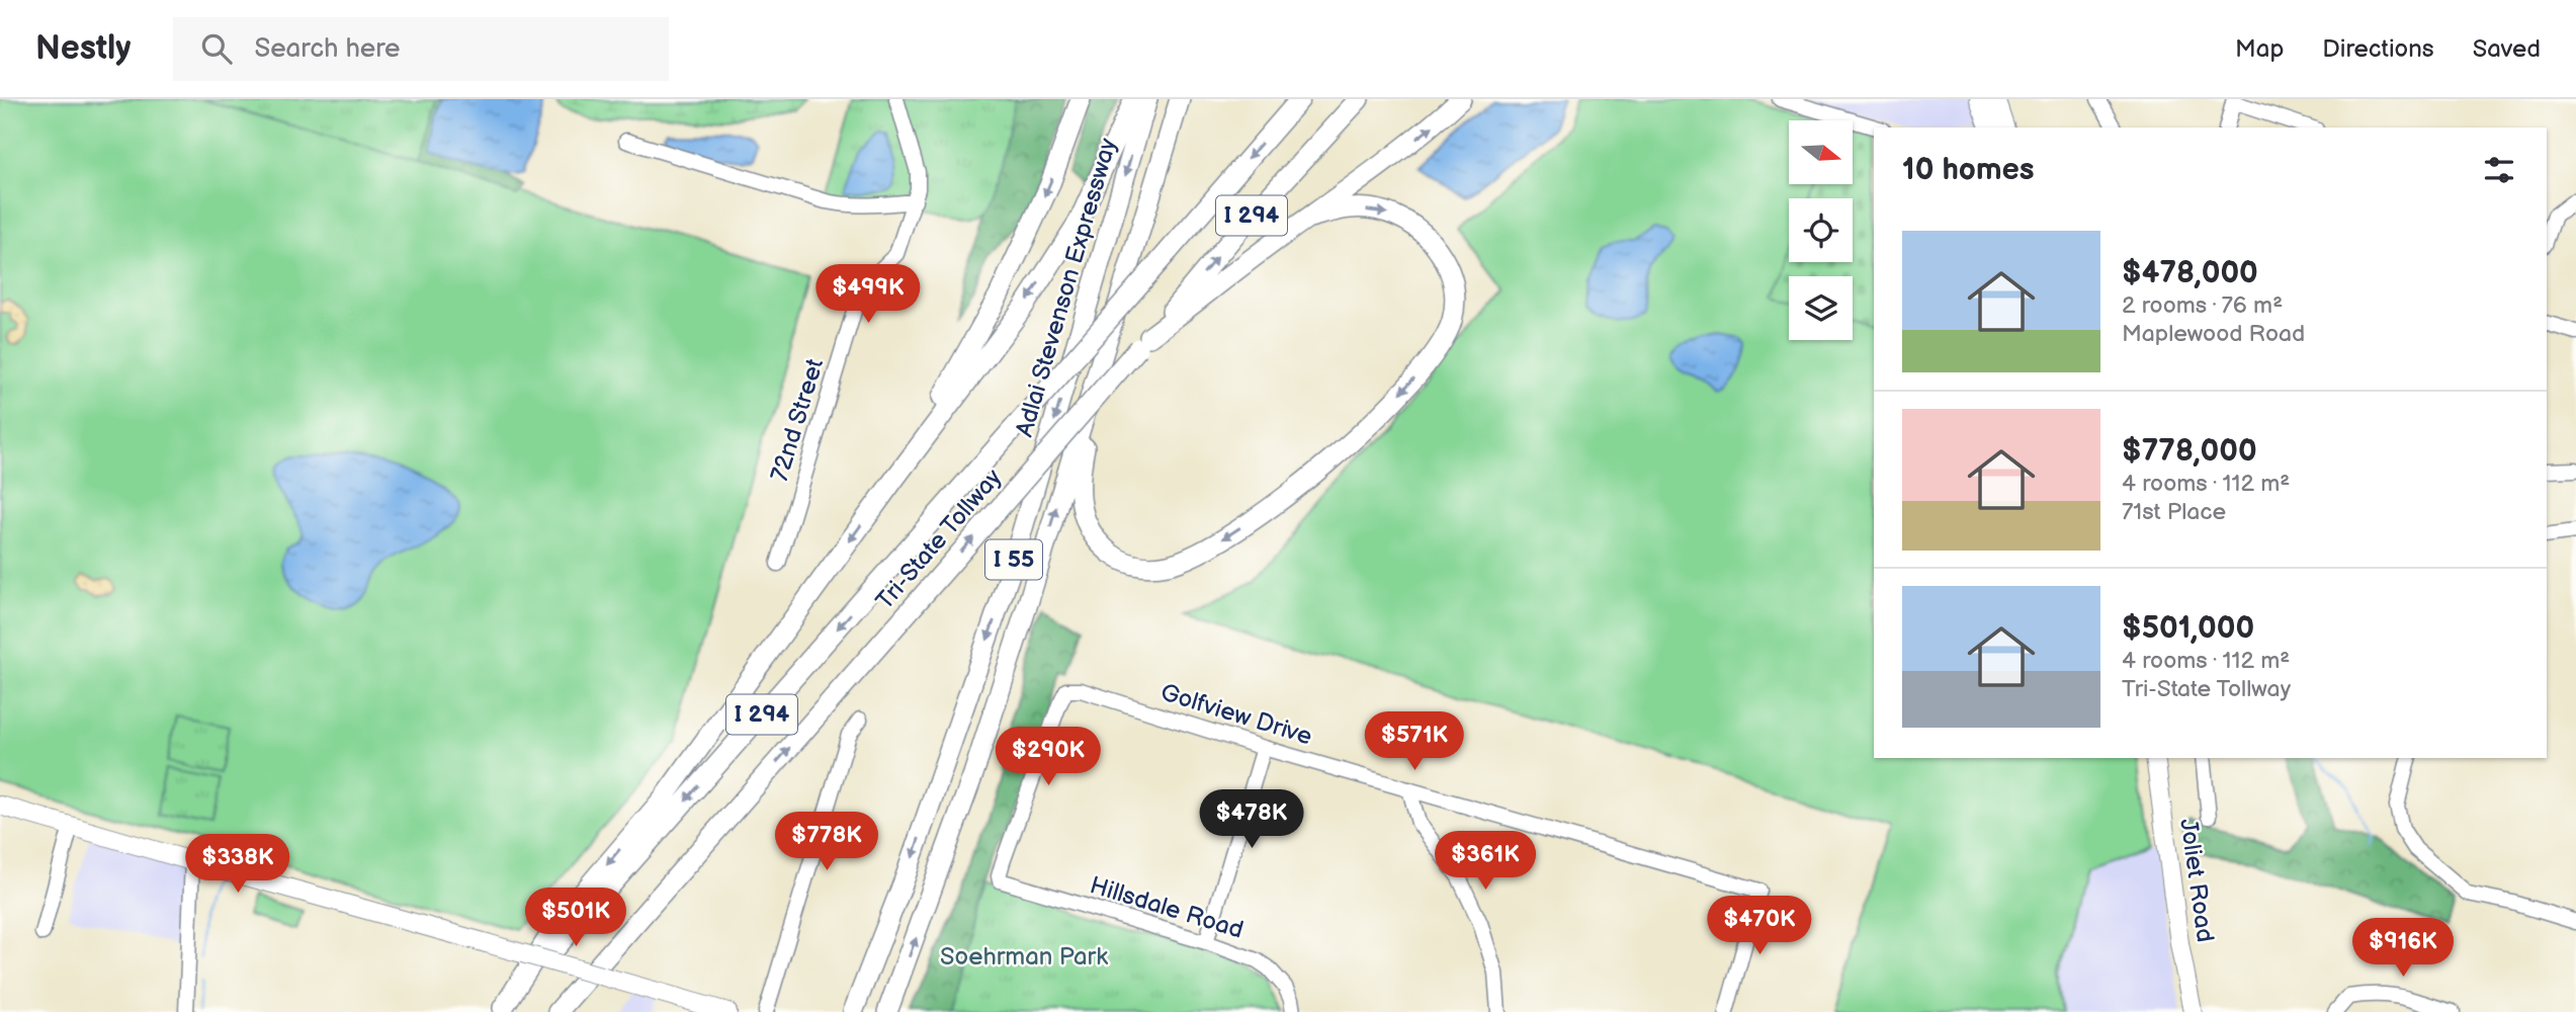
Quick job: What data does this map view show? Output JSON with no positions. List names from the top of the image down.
{
  "streets": {
    "highway": [
      "I 294",
      "Adlai Stevenson Expressway",
      "Tri-State Tollway",
      "I 55"
    ],
    "main road": ["Joliet Road"],
    "street": ["72nd Street", "Golfview Drive", "Hillsdale Road"]
  },
  "crossings": [
    ["Golfview Drive", "Hillsdale Road"]
  ],
  "parks": ["Soehrman Park"],
  "north": "right",
  "page": {
    "header": "Nestly",
    "search": "Search here",
    "nav": ["Map", "Directions", "Saved"],
    "heading": "10 homes",
    "list": [
      {
        "name": "$478,000",
        "note": "2 rooms · 76 m² · Maplewood Road"
      },
      {
        "name": "$778,000",
        "note": "4 rooms · 112 m² · 71st Place"
      },
      {
        "name": "$501,000",
        "note": "4 rooms · 112 m² · Tri-State Tollway"
      }
    ],
    "price": [
      "$499K",
      "$571K",
      "$290K",
      "$478K",
      "$778K",
      "$361K",
      "$338K",
      "$501K",
      "$470K",
      "$916K"
    ]
  }
}
